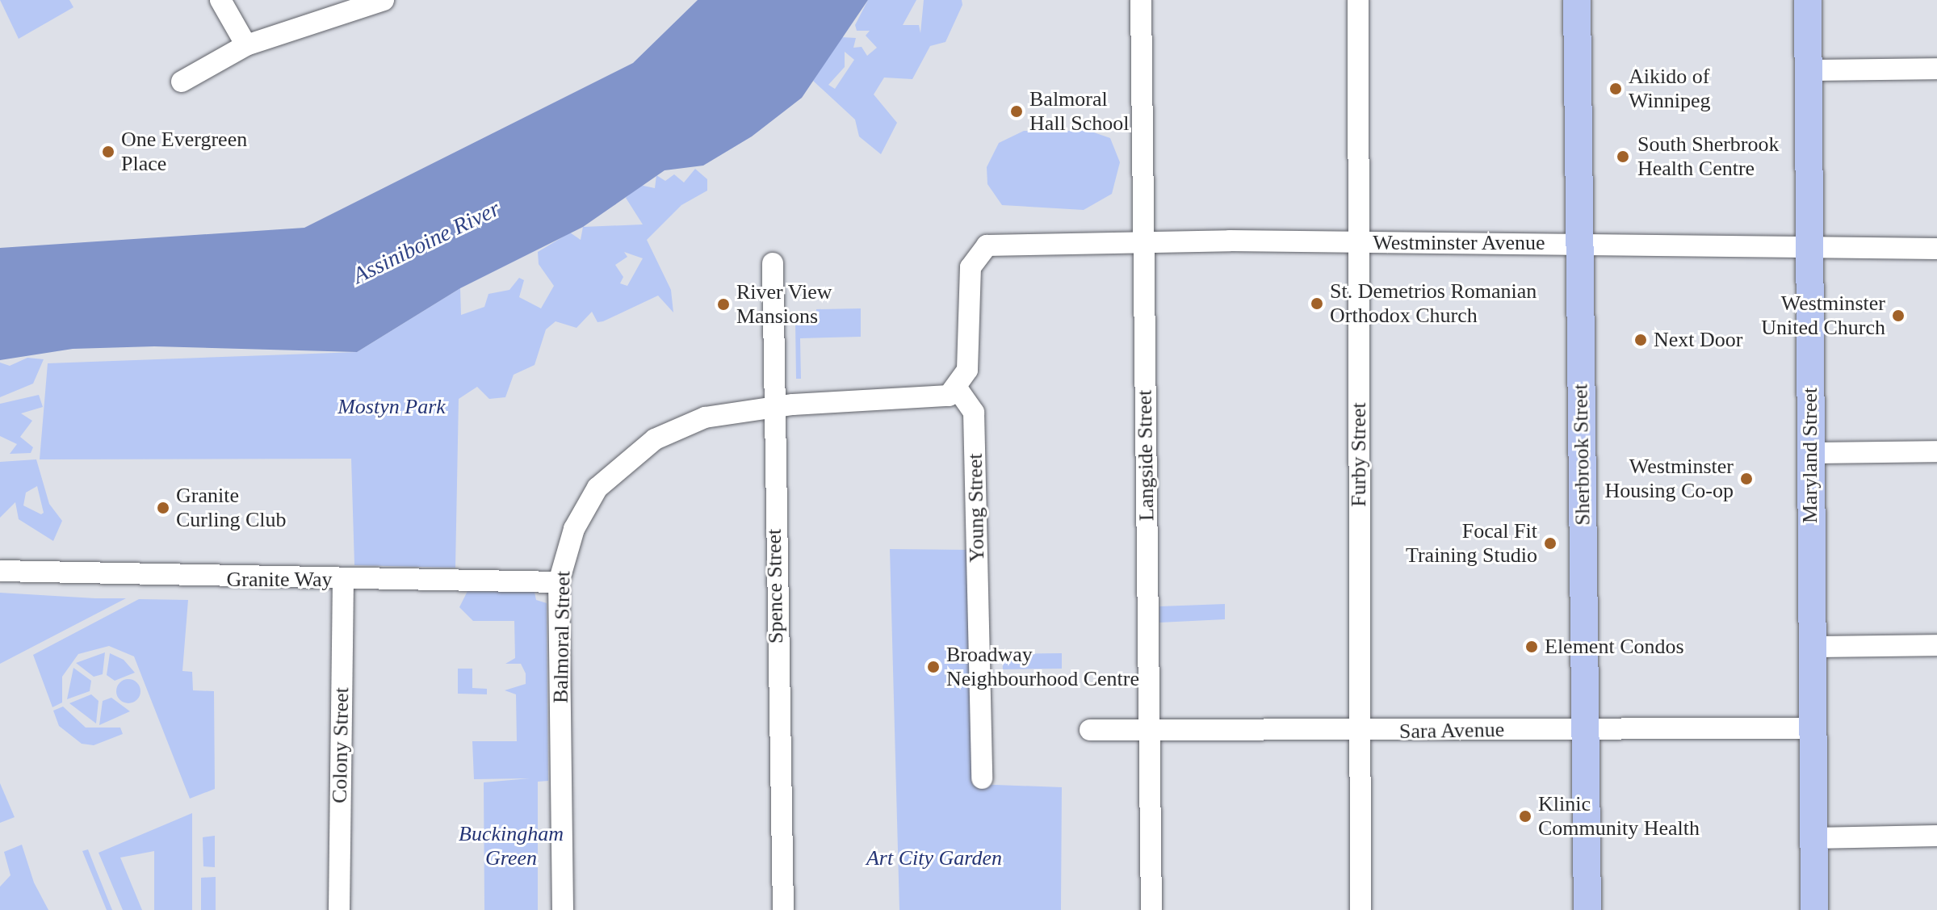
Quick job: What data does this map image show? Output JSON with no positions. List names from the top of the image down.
{
  "streets": {
    "main road": ["Sherbrook Street", "Maryland Street"],
    "street": [
      "Westminster Avenue",
      "Furby Street",
      "Langside Street",
      "Young Street",
      "Granite Way",
      "Spence Street",
      "Balmoral Street",
      "Sara Avenue",
      "Colony Street"
    ]
  },
  "crossings": [
    ["Westminster Avenue", "Furby Street"],
    ["Westminster Avenue", "Sherbrook Street"],
    ["Westminster Avenue", "Langside Street"],
    ["Westminster Avenue", "Maryland Street"],
    ["Westminster Avenue", "Young Street"],
    ["Westminster Avenue", "Balmoral Street"],
    ["Furby Street", "Sara Avenue"],
    ["Sherbrook Street", "Sara Avenue"],
    ["Langside Street", "Sara Avenue"],
    ["Maryland Street", "Sara Avenue"],
    ["Young Street", "Balmoral Street"],
    ["Granite Way", "Balmoral Street"],
    ["Granite Way", "Colony Street"],
    ["Spence Street", "Balmoral Street"]
  ],
  "water": ["Assiniboine River"],
  "parks": ["Mostyn Park", "Buckingham Green", "Art City Garden"],
  "places": [
    "Aikido of Winnipeg",
    "Balmoral Hall School",
    "One Evergreen Place",
    "South Sherbrook Health Centre",
    "St. Demetrios Romanian Orthodox Church",
    "River View Mansions",
    "Westminster United Church",
    "Next Door",
    "Westminster Housing Co-op",
    "Granite Curling Club",
    "Focal Fit Training Studio",
    "Element Condos",
    "Broadway Neighbourhood Centre",
    "Klinic Community Health"
  ]
}
